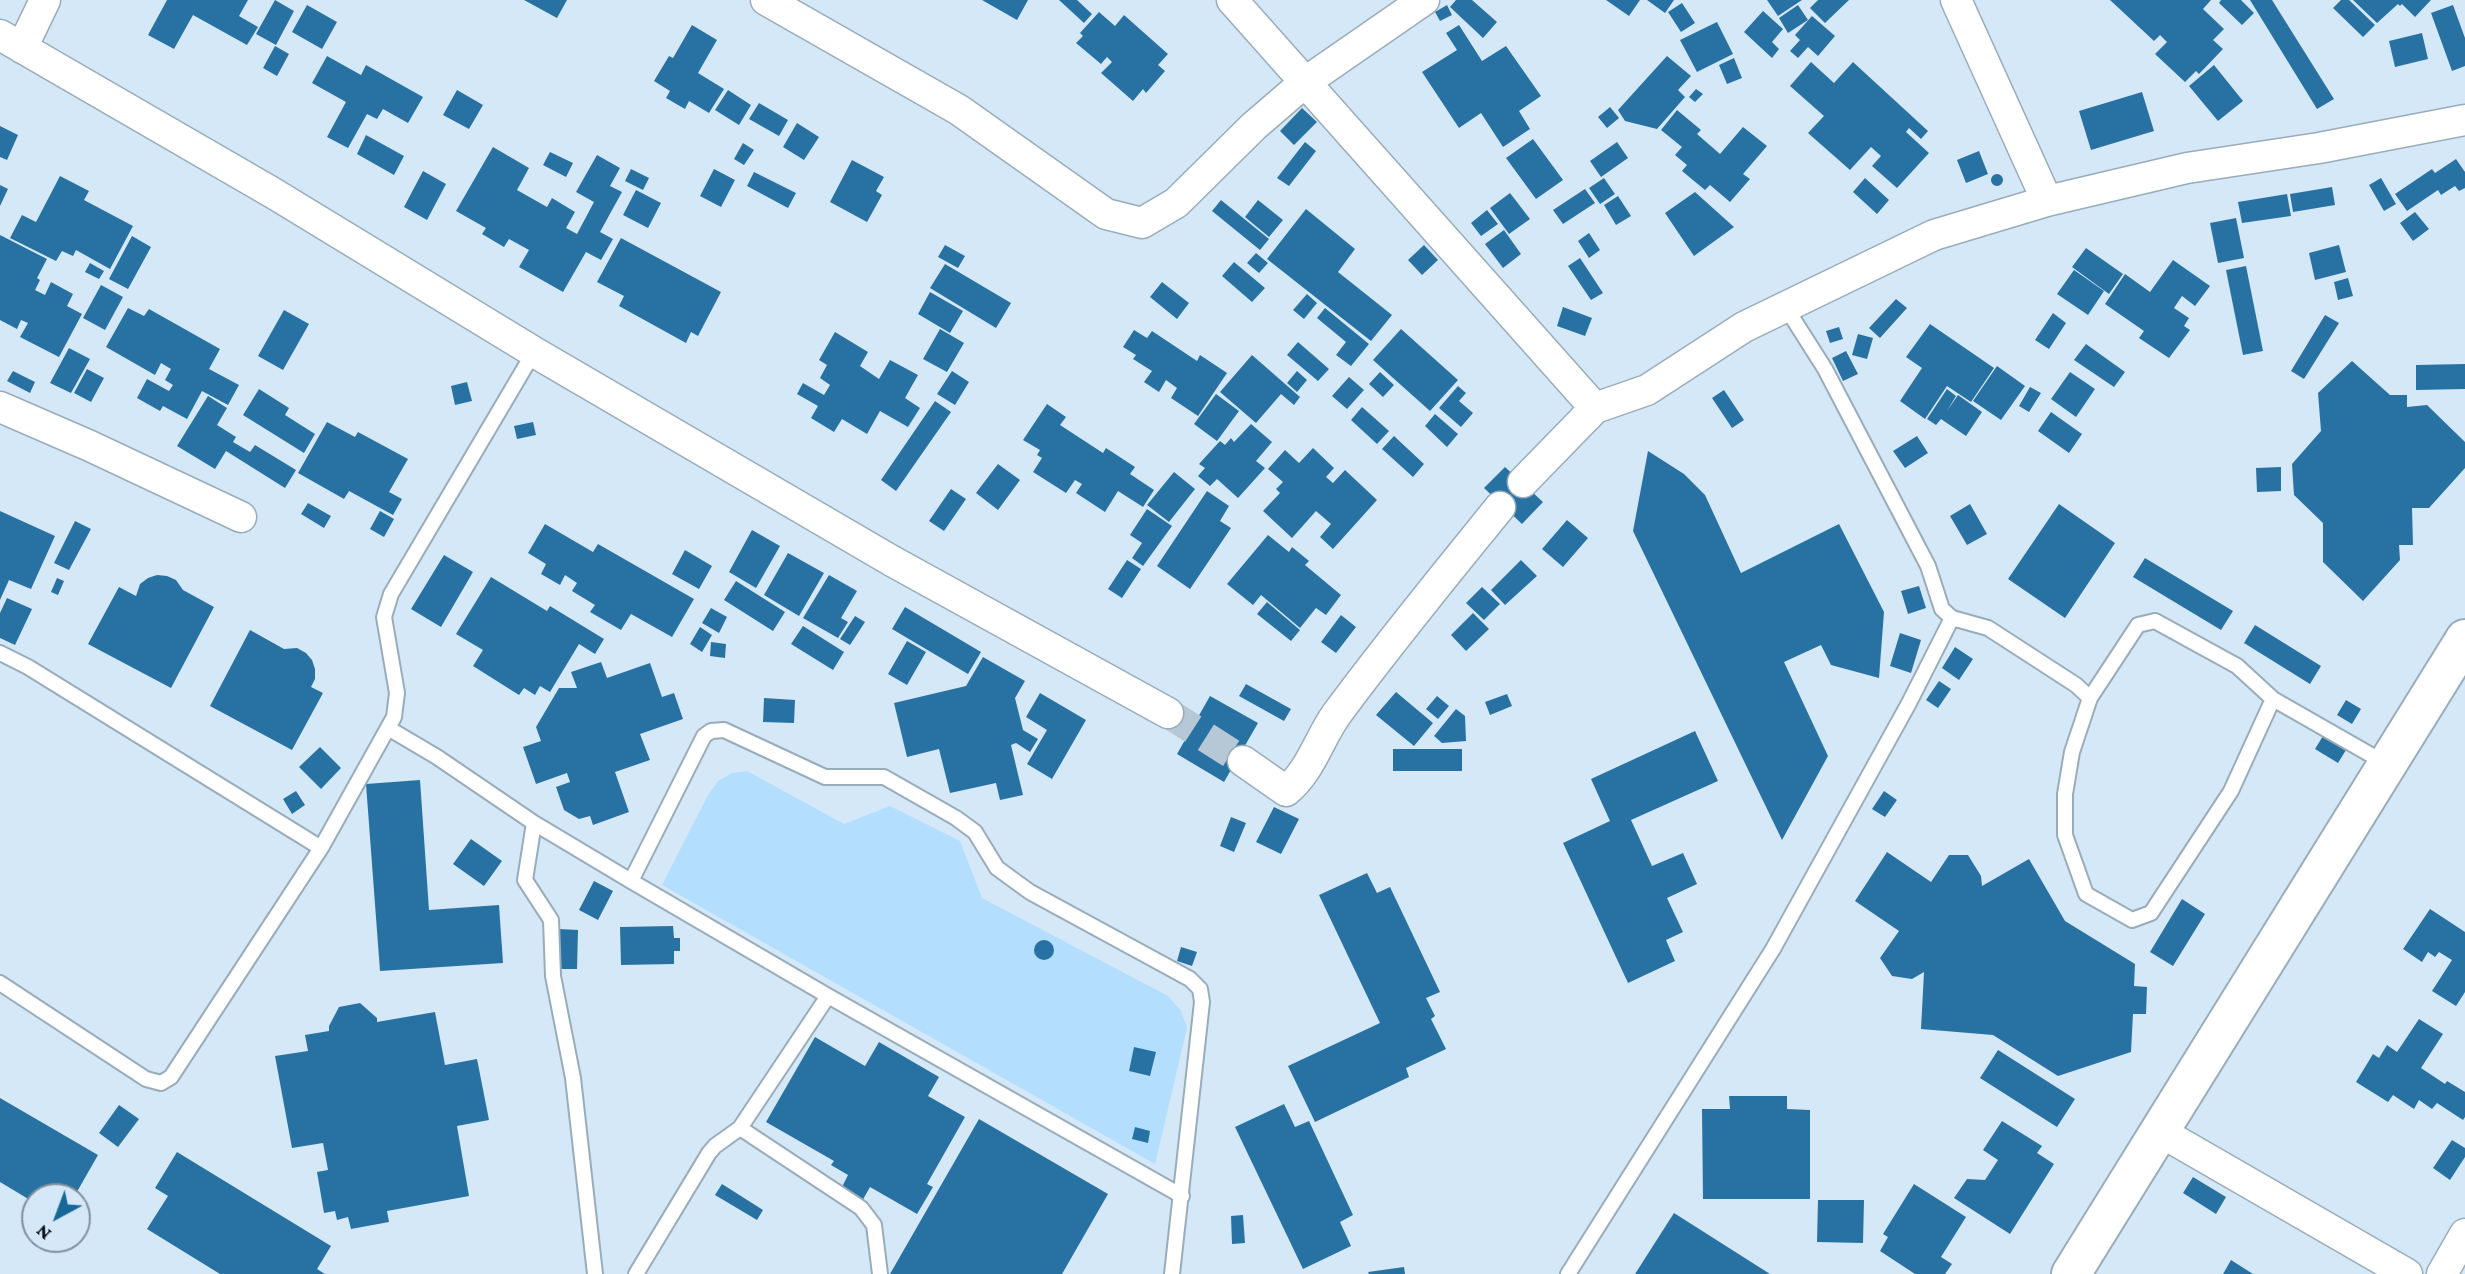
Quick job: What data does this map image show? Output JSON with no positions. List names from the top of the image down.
{
  "north": "bottom left"
}
